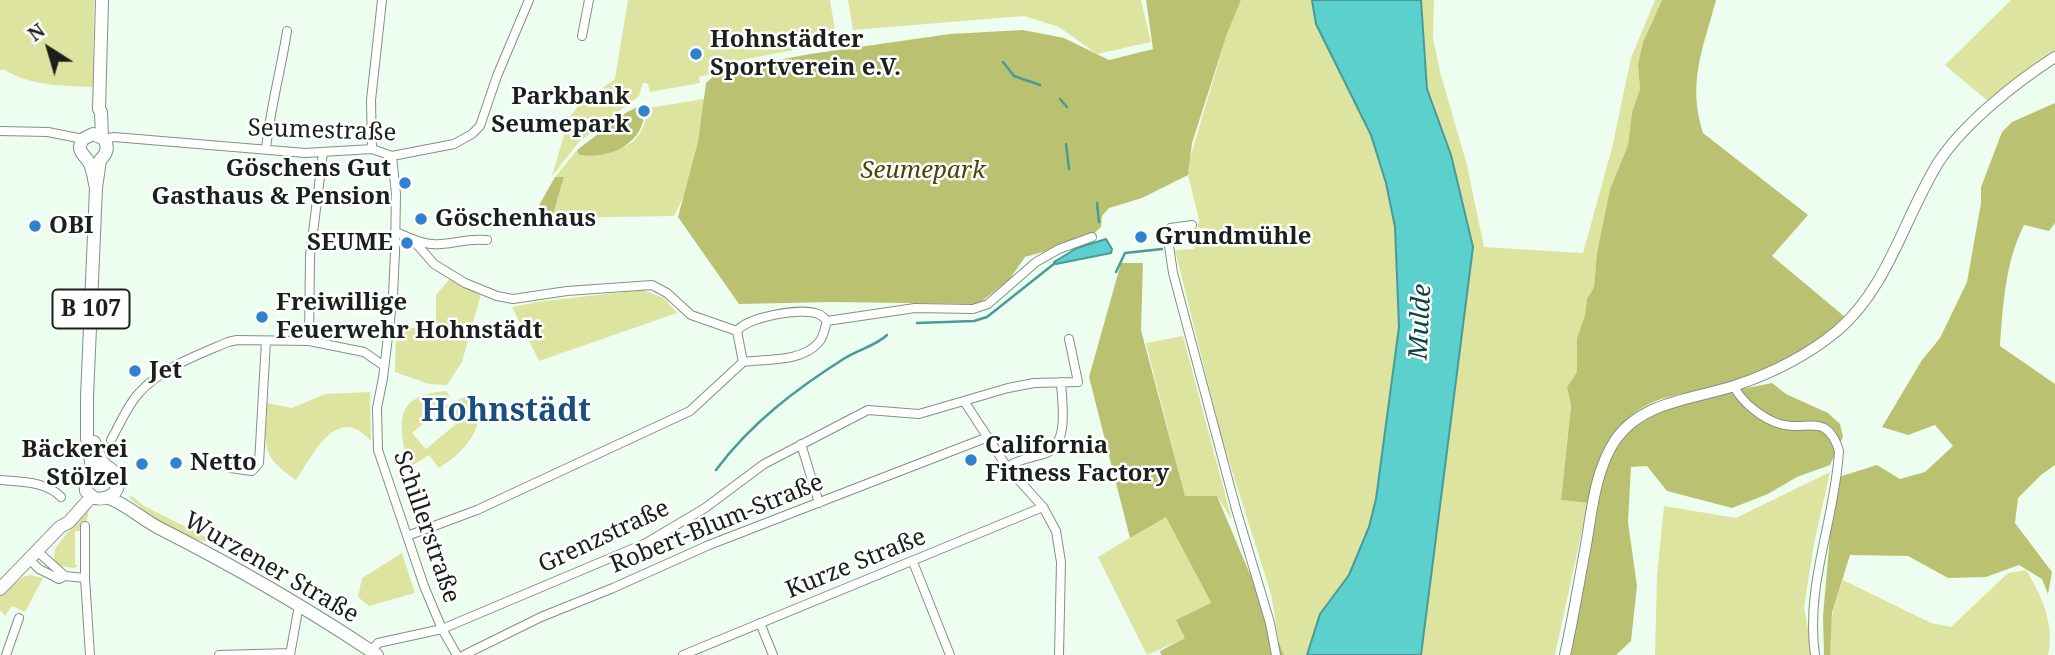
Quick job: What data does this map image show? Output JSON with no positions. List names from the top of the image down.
{
  "streets": {
    "main road": ["B 107", "Wurzener Straße"],
    "street": [
      "Seumestraße",
      "Robert-Blum-Straße",
      "Schillerstraße",
      "Grenzstraße",
      "Kurze Straße"
    ]
  },
  "crossings": [
    ["Seumestraße", "Schillerstraße"],
    ["Seumestraße", "Wurzener Straße"],
    ["Schillerstraße", "Grenzstraße"],
    ["Grenzstraße", "Wurzener Straße"]
  ],
  "districts": ["Hohnstädt"],
  "water": ["Mulde"],
  "parks": ["Seumepark"],
  "places": [
    "Hohnstädter Sportverein e.V.",
    "Parkbank Seumepark",
    "Göschens Gut Gasthaus & Pension",
    "Göschenhaus",
    "OBI",
    "Grundmühle",
    "SEUME",
    "Freiwillige Feuerwehr Hohnstädt",
    "Jet",
    "California Fitness Factory",
    "Netto",
    "Bäckerei Stölzel"
  ],
  "north": "top left"
}
